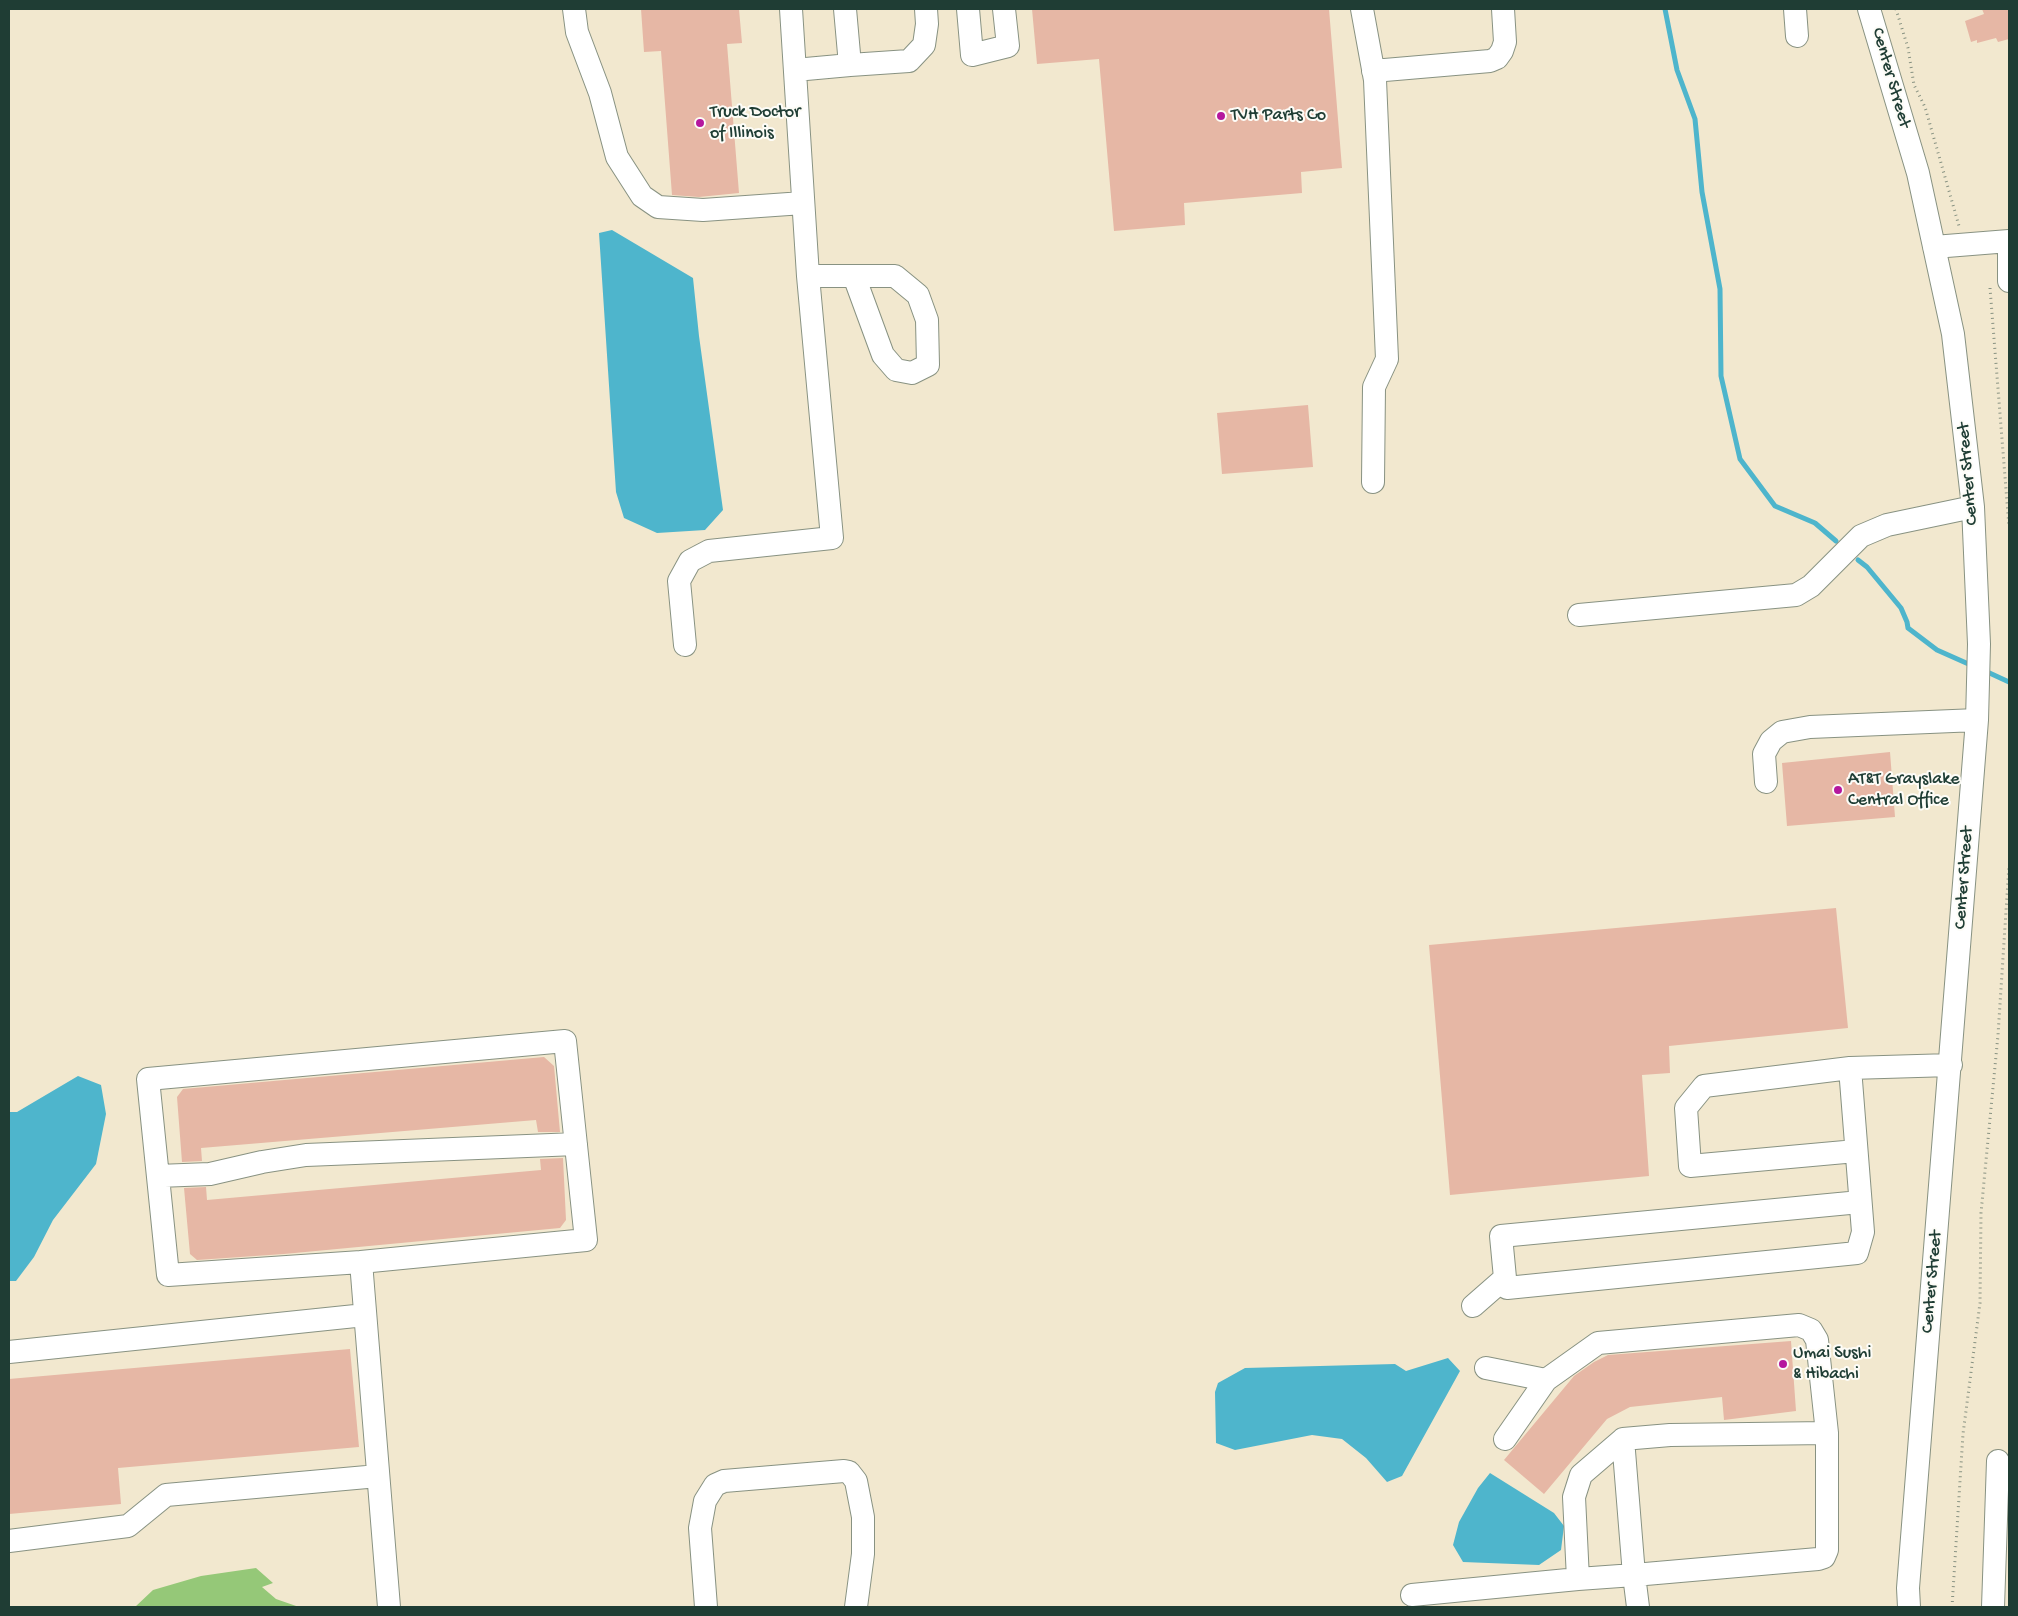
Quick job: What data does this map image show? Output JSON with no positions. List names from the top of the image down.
{
  "streets": {
    "street": ["Center Street"]
  },
  "places": [
    "TVH Parts Co",
    "Truck Doctor of Illinois",
    "AT&T Grayslake Central Office",
    "Umai Sushi & Hibachi"
  ]
}
